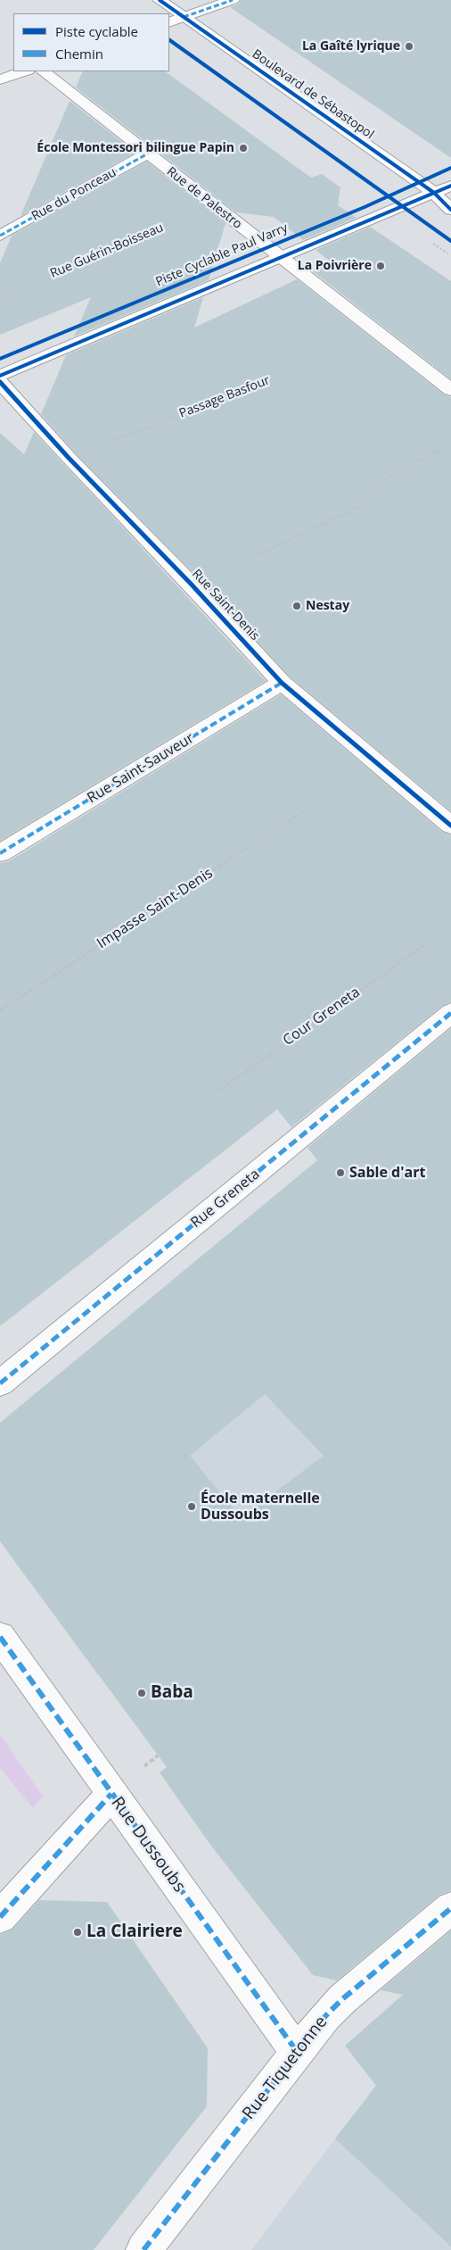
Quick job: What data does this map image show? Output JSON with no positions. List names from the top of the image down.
{
  "streets": {
    "street": [
      "Boulevard de Sébastopol",
      "Rue du Ponceau",
      "Rue de Palestro",
      "Rue Saint-Denis",
      "Rue Saint-Sauveur",
      "Rue Greneta",
      "Rue Dussoubs",
      "Rue Tiquetonne"
    ],
    "path": [
      "Rue Guérin-Boisseau",
      "Passage Basfour",
      "Impasse Saint-Denis",
      "Cour Greneta"
    ],
    "cycle path": ["Piste Cyclable Paul Varry"]
  },
  "crossings": [
    ["Rue du Ponceau", "Rue de Palestro"],
    ["Rue de Palestro", "Rue Guérin-Boisseau"],
    ["Rue de Palestro", "Passage Basfour"],
    ["Passage Basfour", "Rue Saint-Denis"],
    ["Rue Saint-Denis", "Rue Saint-Sauveur"],
    ["Rue Dussoubs", "Rue Tiquetonne"]
  ],
  "places": [
    "La Gaîté lyrique",
    "École Montessori bilingue Papin",
    "La Poivrière",
    "Nestay",
    "Sable d'art",
    "École maternelle Dussoubs",
    "Baba",
    "La Clairiere"
  ],
  "legend": ["Piste cyclable", "Chemin"]
}
